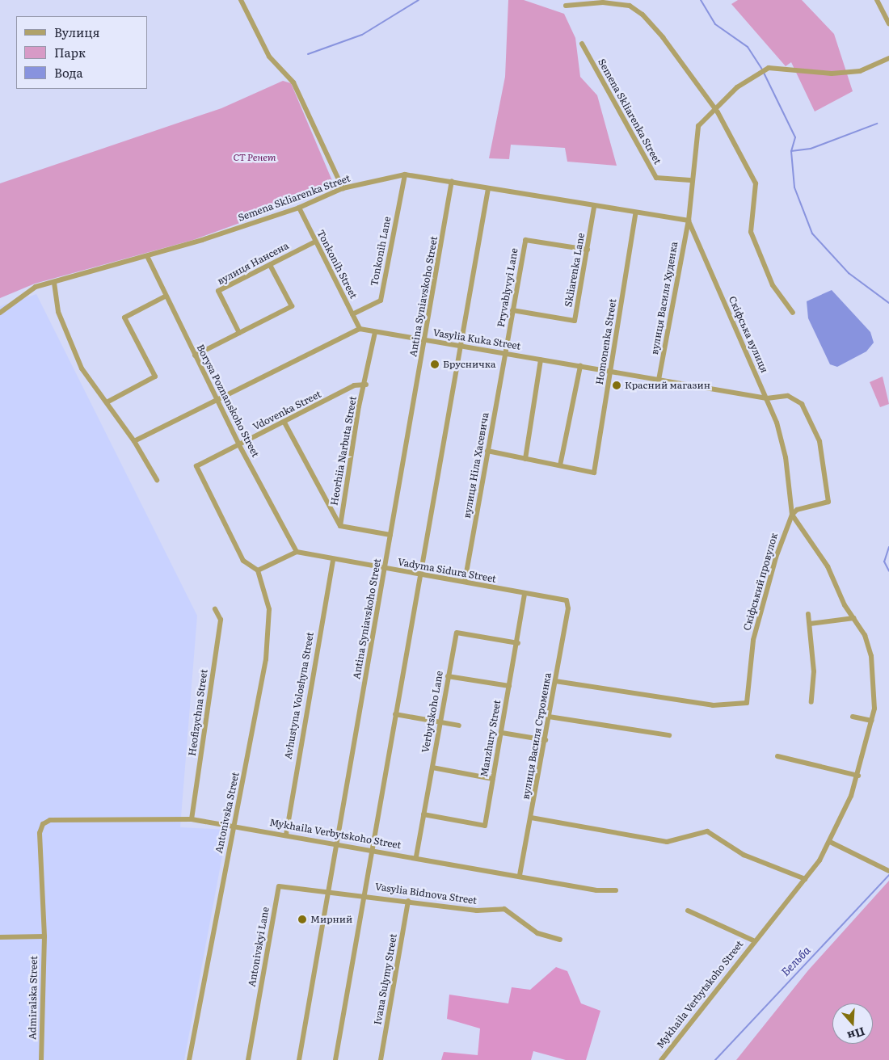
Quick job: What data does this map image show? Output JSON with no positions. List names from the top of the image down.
{
  "streets": {
    "street": [
      "Semena Skliarenka Street",
      "Tonkonih Lane",
      "вулиця Нансена",
      "Tonkonih Street",
      "Skliarenka Lane",
      "Pryvablyvyi Lane",
      "Antina Syniavskoho Street",
      "вулиця Василя Худенка",
      "Скіфська вулиця",
      "Vasylia Kuka Street",
      "Homonenka Street",
      "Borysa Poznanskoho Street",
      "Vdovenka Street",
      "Heorhiia Narbuta Street",
      "вулиця Ніла Хасевича",
      "Vadyma Sidura Street",
      "Скіфський провулок",
      "Avhustyna Voloshyna Street",
      "Verbytskoho Lane",
      "Heofizychna Street",
      "вулиця Василя Строменка",
      "Manzhury Street",
      "Antonivska Street",
      "Mykhaila Verbytskoho Street",
      "Vasylia Bidnova Street",
      "Antonivskyi Lane",
      "Ivana Sulymy Street",
      "Admiralska Street"
    ]
  },
  "crossings": [
    ["Semena Skliarenka Street", "Tonkonih Lane"],
    ["Semena Skliarenka Street", "Tonkonih Street"],
    ["Semena Skliarenka Street", "Skliarenka Lane"],
    ["Semena Skliarenka Street", "Antina Syniavskoho Street"],
    ["Semena Skliarenka Street", "вулиця Василя Худенка"],
    ["Semena Skliarenka Street", "Скіфська вулиця"],
    ["Semena Skliarenka Street", "Homonenka Street"],
    ["Semena Skliarenka Street", "Borysa Poznanskoho Street"],
    ["Tonkonih Lane", "Tonkonih Street"],
    ["вулиця Нансена", "Tonkonih Street"],
    ["Tonkonih Street", "Vasylia Kuka Street"],
    ["Skliarenka Lane", "Pryvablyvyi Lane"],
    ["Pryvablyvyi Lane", "Vasylia Kuka Street"],
    ["Pryvablyvyi Lane", "вулиця Ніла Хасевича"],
    ["Antina Syniavskoho Street", "Vasylia Kuka Street"],
    ["Antina Syniavskoho Street", "Vadyma Sidura Street"],
    ["Antina Syniavskoho Street", "Mykhaila Verbytskoho Street"],
    ["Antina Syniavskoho Street", "Vasylia Bidnova Street"],
    ["Antina Syniavskoho Street", "Antonivskyi Lane"],
    ["вулиця Василя Худенка", "Скіфська вулиця"],
    ["вулиця Василя Худенка", "Vasylia Kuka Street"],
    ["Скіфська вулиця", "Vasylia Kuka Street"],
    ["Скіфська вулиця", "Скіфський провулок"],
    ["Vasylia Kuka Street", "Homonenka Street"],
    ["Vasylia Kuka Street", "Heorhiia Narbuta Street"],
    ["Vasylia Kuka Street", "вулиця Ніла Хасевича"],
    ["Vasylia Kuka Street", "Скіфський провулок"],
    ["Borysa Poznanskoho Street", "Vdovenka Street"],
    ["Borysa Poznanskoho Street", "Vadyma Sidura Street"],
    ["Vdovenka Street", "Heorhiia Narbuta Street"],
    ["Vdovenka Street", "Antonivska Street"],
    ["вулиця Ніла Хасевича", "Vadyma Sidura Street"],
    ["Vadyma Sidura Street", "Avhustyna Voloshyna Street"],
    ["Vadyma Sidura Street", "вулиця Василя Строменка"],
    ["Vadyma Sidura Street", "Manzhury Street"],
    ["Скіфський провулок", "вулиця Василя Строменка"],
    ["Скіфський провулок", "Mykhaila Verbytskoho Street"],
    ["Avhustyna Voloshyna Street", "Mykhaila Verbytskoho Street"],
    ["Verbytskoho Lane", "Manzhury Street"],
    ["Verbytskoho Lane", "Mykhaila Verbytskoho Street"],
    ["Heofizychna Street", "Mykhaila Verbytskoho Street"],
    ["вулиця Василя Строменка", "Mykhaila Verbytskoho Street"],
    ["Antonivska Street", "Mykhaila Verbytskoho Street"],
    ["Mykhaila Verbytskoho Street", "Admiralska Street"],
    ["Vasylia Bidnova Street", "Antonivskyi Lane"],
    ["Vasylia Bidnova Street", "Ivana Sulymy Street"]
  ],
  "water": ["Бельба"],
  "parks": ["СТ Ренет"],
  "places": ["Брусничка", "Красний магазин", "Мирний"],
  "legend": ["Вулиця", "Парк", "Вода"],
  "north": "bottom"
}
